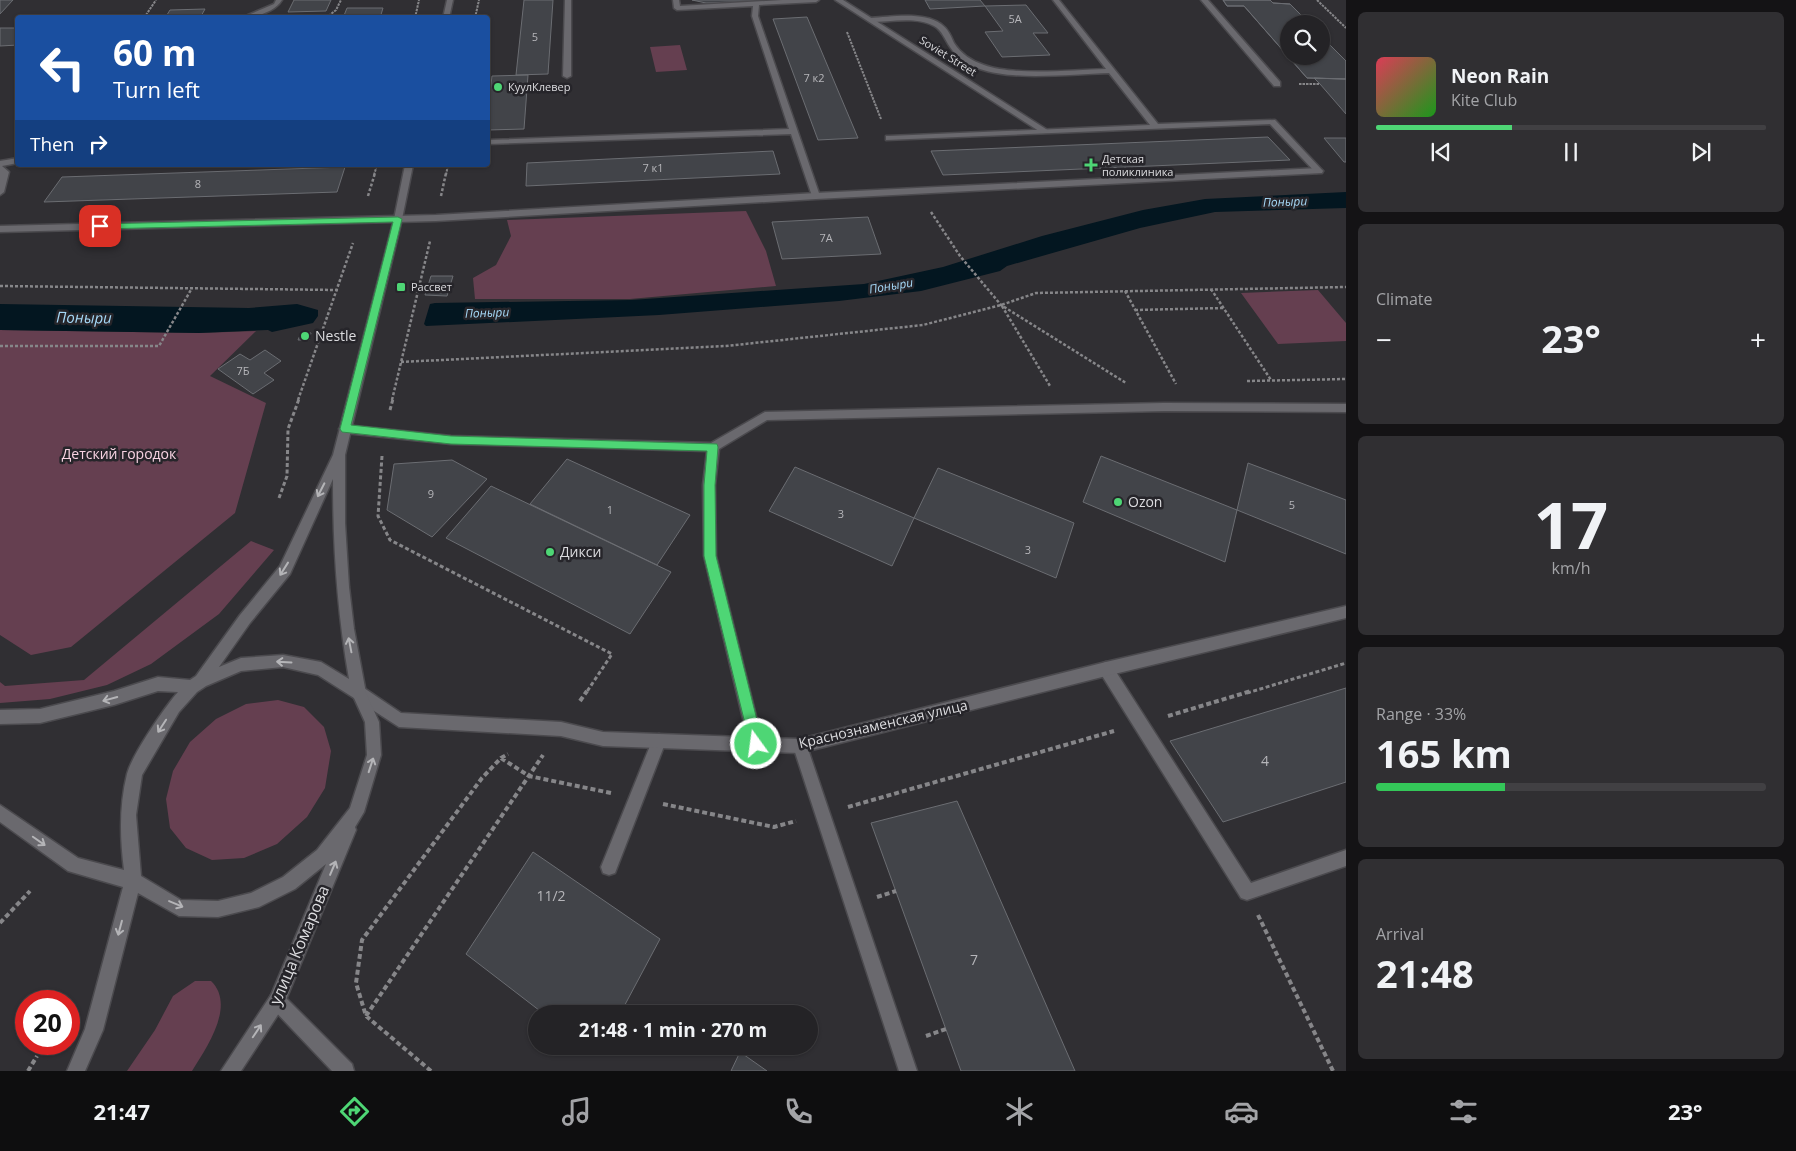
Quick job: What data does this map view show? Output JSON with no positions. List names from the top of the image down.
{
  "streets": {
    "street": ["Soviet Street", "Краснознаменская улица", "улица Комарова"]
  },
  "one_way": ["улица Комарова"],
  "water": ["Поныри"],
  "parks": ["Детский городок"],
  "places": {
    "other": [
      "КуулКлевер",
      "Nestle",
      "Ozon",
      "Дикси"
    ],
    "health": ["Детская поликлиника"],
    "transit": ["Рассвет"]
  },
  "house_numbers": [
    "5А",
    "5",
    "7 к2",
    "7 к1",
    "8",
    "7А",
    "7Б",
    "9",
    "5",
    "1",
    "3",
    "3",
    "4",
    "11/2",
    "7"
  ],
  "page": {
    "turn": ["60 m", "Turn left"],
    "song": ["Neon Rain", "Kite Club"],
    "then": "Then",
    "tile": [
      "Climate",
      ["17", "km/h"],
      ["Range · 33%", "165 km"],
      ["Arrival", "21:48"]
    ],
    "heat": ["−", "23°", "+"],
    "limit": "20",
    "trip": "21:48 · 1 min · 270 m",
    "tabs": ["21:47", "23°"]
  }
}
